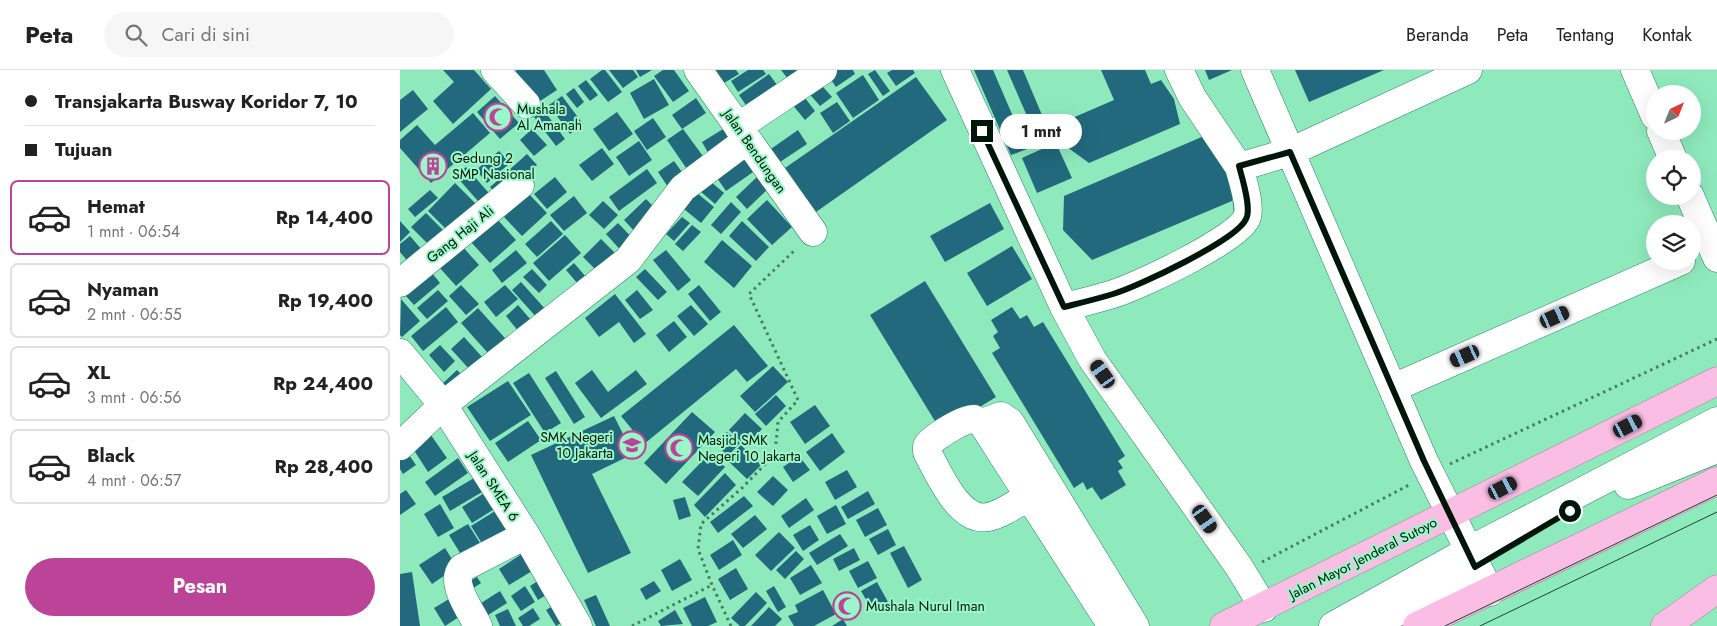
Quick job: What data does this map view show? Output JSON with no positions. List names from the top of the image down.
{
  "streets": {
    "highway": ["Jalan Mayor Jenderal Sutoyo"],
    "street": ["Jalan Bendungan", "Gang Haji Ali", "Jalan SMEA 6"]
  },
  "places": {
    "mosque": ["Mushala Al Amanah", "Masjid SMK Negeri 10 Jakarta", "Mushala Nurul Iman"],
    "building": ["Gedung 2 SMP Nasional"],
    "school or university": ["SMK Negeri 10 Jakarta"]
  },
  "north": "top right",
  "page": {
    "header": "Peta",
    "search": "Cari di sini",
    "nav": [
      "Beranda",
      "Peta",
      "Tentang",
      "Kontak"
    ],
    "banner": ["Transjakarta Busway Koridor 7, 10", "Tujuan"],
    "bubble": "1 mnt",
    "list": [
      {
        "name": "Hemat",
        "note": "1 mnt · 06:54",
        "value": "Rp 14,400"
      },
      {
        "name": "Nyaman",
        "note": "2 mnt · 06:55",
        "value": "Rp 19,400"
      },
      {
        "name": "XL",
        "note": "3 mnt · 06:56",
        "value": "Rp 24,400"
      },
      {
        "name": "Black",
        "note": "4 mnt · 06:57",
        "value": "Rp 28,400"
      }
    ],
    "buttons": "Pesan"
  }
}
